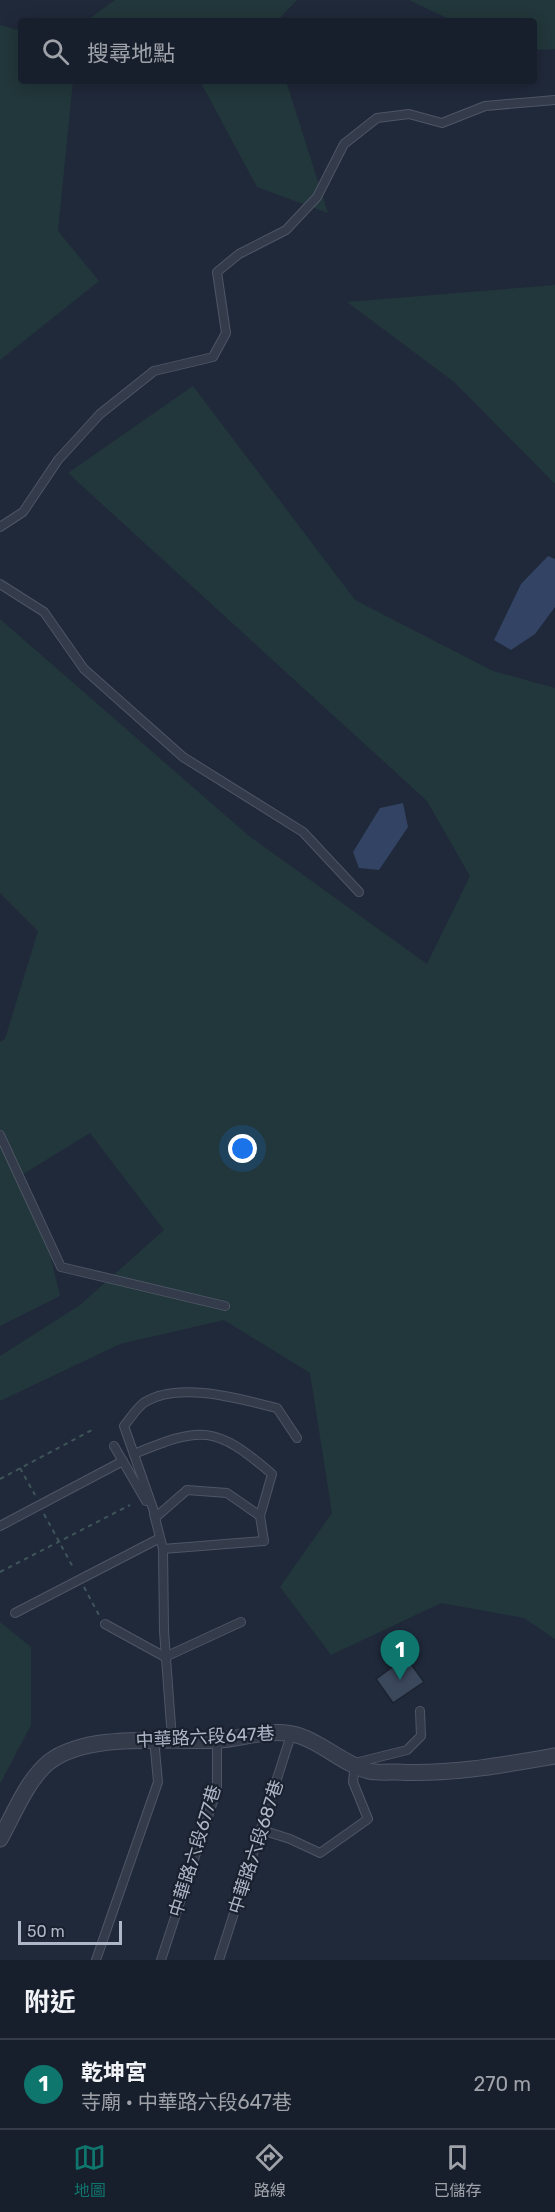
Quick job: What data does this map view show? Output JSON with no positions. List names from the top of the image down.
{
  "streets": {
    "street": ["中華路六段647巷"],
    "lane": ["中華路六段687巷", "中華路六段677巷"]
  },
  "crossings": [
    ["中華路六段647巷", "中華路六段687巷"],
    ["中華路六段647巷", "中華路六段677巷"]
  ],
  "scale_bar": "50 m",
  "page": {
    "search": "搜尋地點",
    "pins": "1",
    "scale": "50 m",
    "heading": "附近",
    "list": [
      {
        "mark": "1",
        "name": "乾坤宮",
        "note": "寺廟 · 中華路六段647巷",
        "value": "270 m"
      }
    ],
    "nav": ["地圖", "路線", "已儲存"]
  }
}
